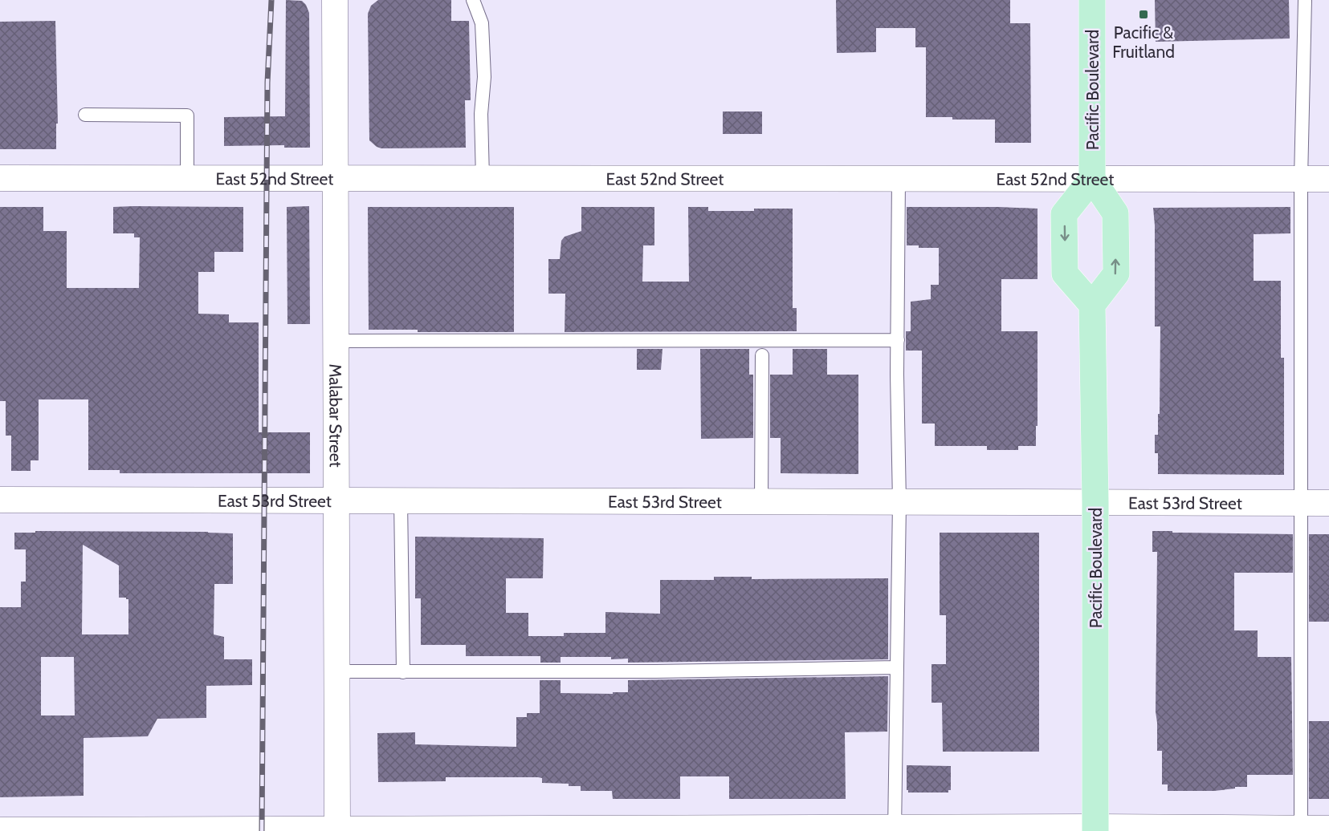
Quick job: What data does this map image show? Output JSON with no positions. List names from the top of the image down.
{
  "streets": {
    "main road": ["Pacific Boulevard"],
    "street": ["East 52nd Street", "Malabar Street", "East 53rd Street"]
  },
  "crossings": [
    ["Pacific Boulevard", "East 52nd Street"],
    ["Pacific Boulevard", "East 53rd Street"],
    ["East 52nd Street", "Malabar Street"],
    ["Malabar Street", "East 53rd Street"]
  ],
  "places": {
    "transit": ["Pacific & Fruitland"]
  }
}
